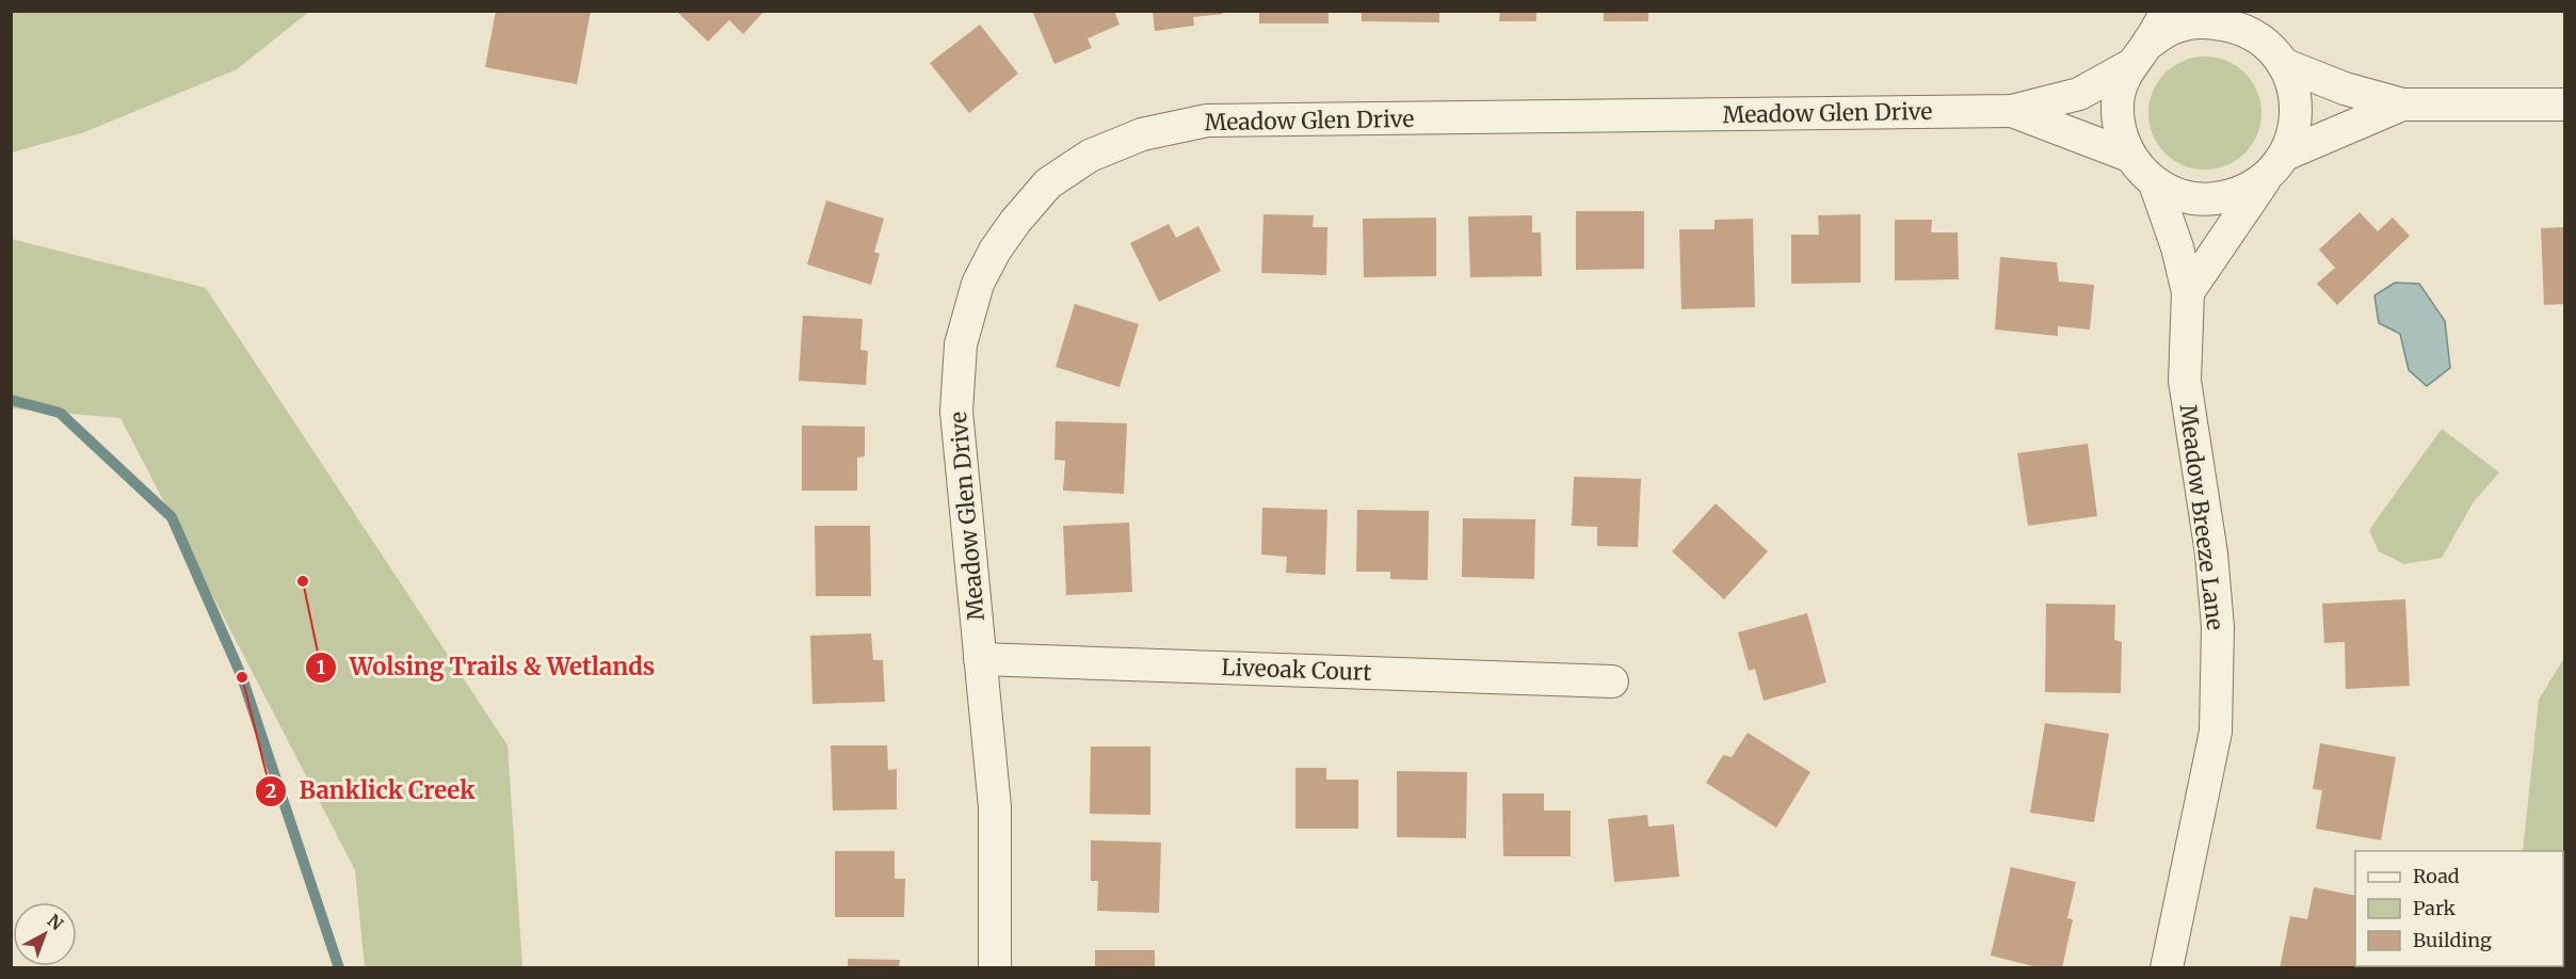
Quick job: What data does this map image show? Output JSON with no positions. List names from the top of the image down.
{
  "streets": {
    "street": ["Meadow Glen Drive", "Meadow Breeze Lane", "Liveoak Court"]
  },
  "crossings": [
    ["Meadow Glen Drive", "Meadow Breeze Lane"],
    ["Meadow Glen Drive", "Liveoak Court"]
  ],
  "places": ["Wolsing Trails & Wetlands", "Banklick Creek"],
  "legend": ["Road", "Park", "Building"],
  "north": "top right"
}
